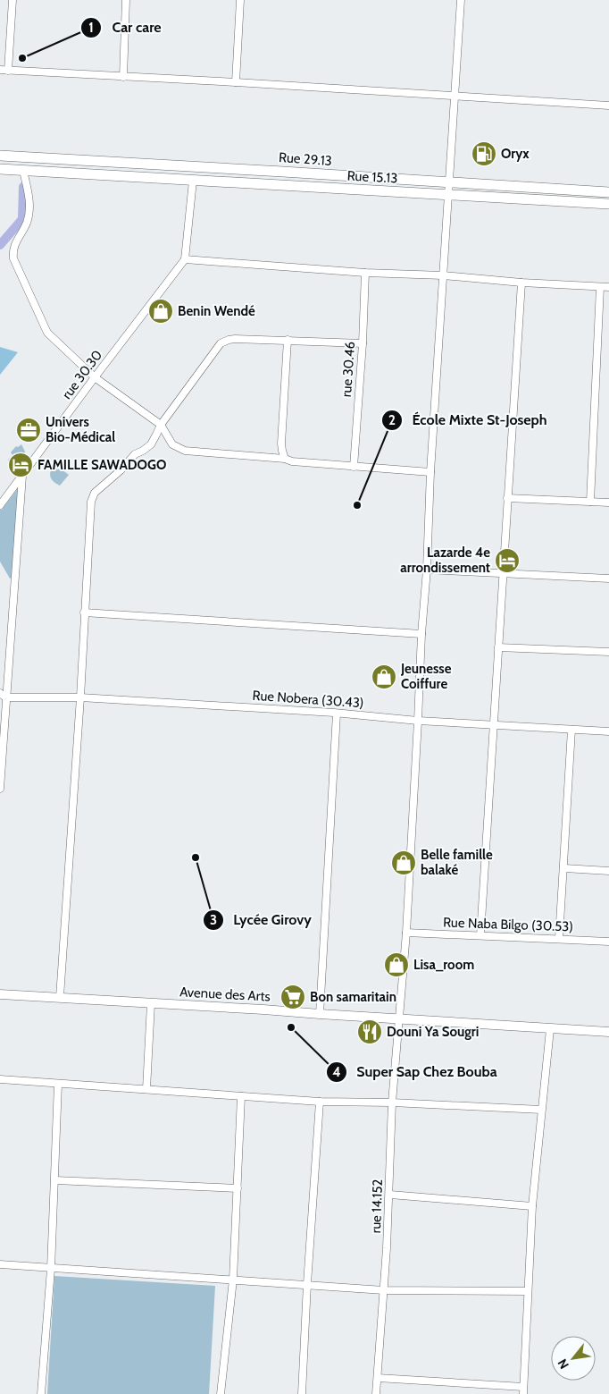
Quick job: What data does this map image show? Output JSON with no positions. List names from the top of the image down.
{
  "streets": {
    "main road": ["Rue 29.13", "Rue 15.13"],
    "street": [
      "rue 30.46",
      "rue 30.30",
      "Rue Nobera (30.43)",
      "Rue Naba Bilgo (30.53)",
      "Avenue des Arts",
      "rue 14.152"
    ]
  },
  "crossings": [
    ["Rue 29.13", "rue 14.152"],
    ["Rue 15.13", "rue 14.152"],
    ["Rue Nobera (30.43)", "rue 14.152"],
    ["Rue Naba Bilgo (30.53)", "rue 14.152"],
    ["Avenue des Arts", "rue 14.152"]
  ],
  "places": {
    "other": [
      "Car care",
      "École Mixte St-Joseph",
      "Lycée Girovy",
      "Super Sap Chez Bouba"
    ],
    "fuel station": ["Oryx"],
    "shop": [
      "Benin Wendé",
      "Jeunesse Coiffure",
      "Belle famille balaké",
      "Lisa_room"
    ],
    "office": ["Univers Bio-Médical"],
    "hotel": ["FAMILLE SAWADOGO", "Lazarde 4e arrondissement"],
    "supermarket": ["Bon samaritain"],
    "restaurant": ["Douni Ya Sougri"]
  },
  "north": "bottom left"
}
